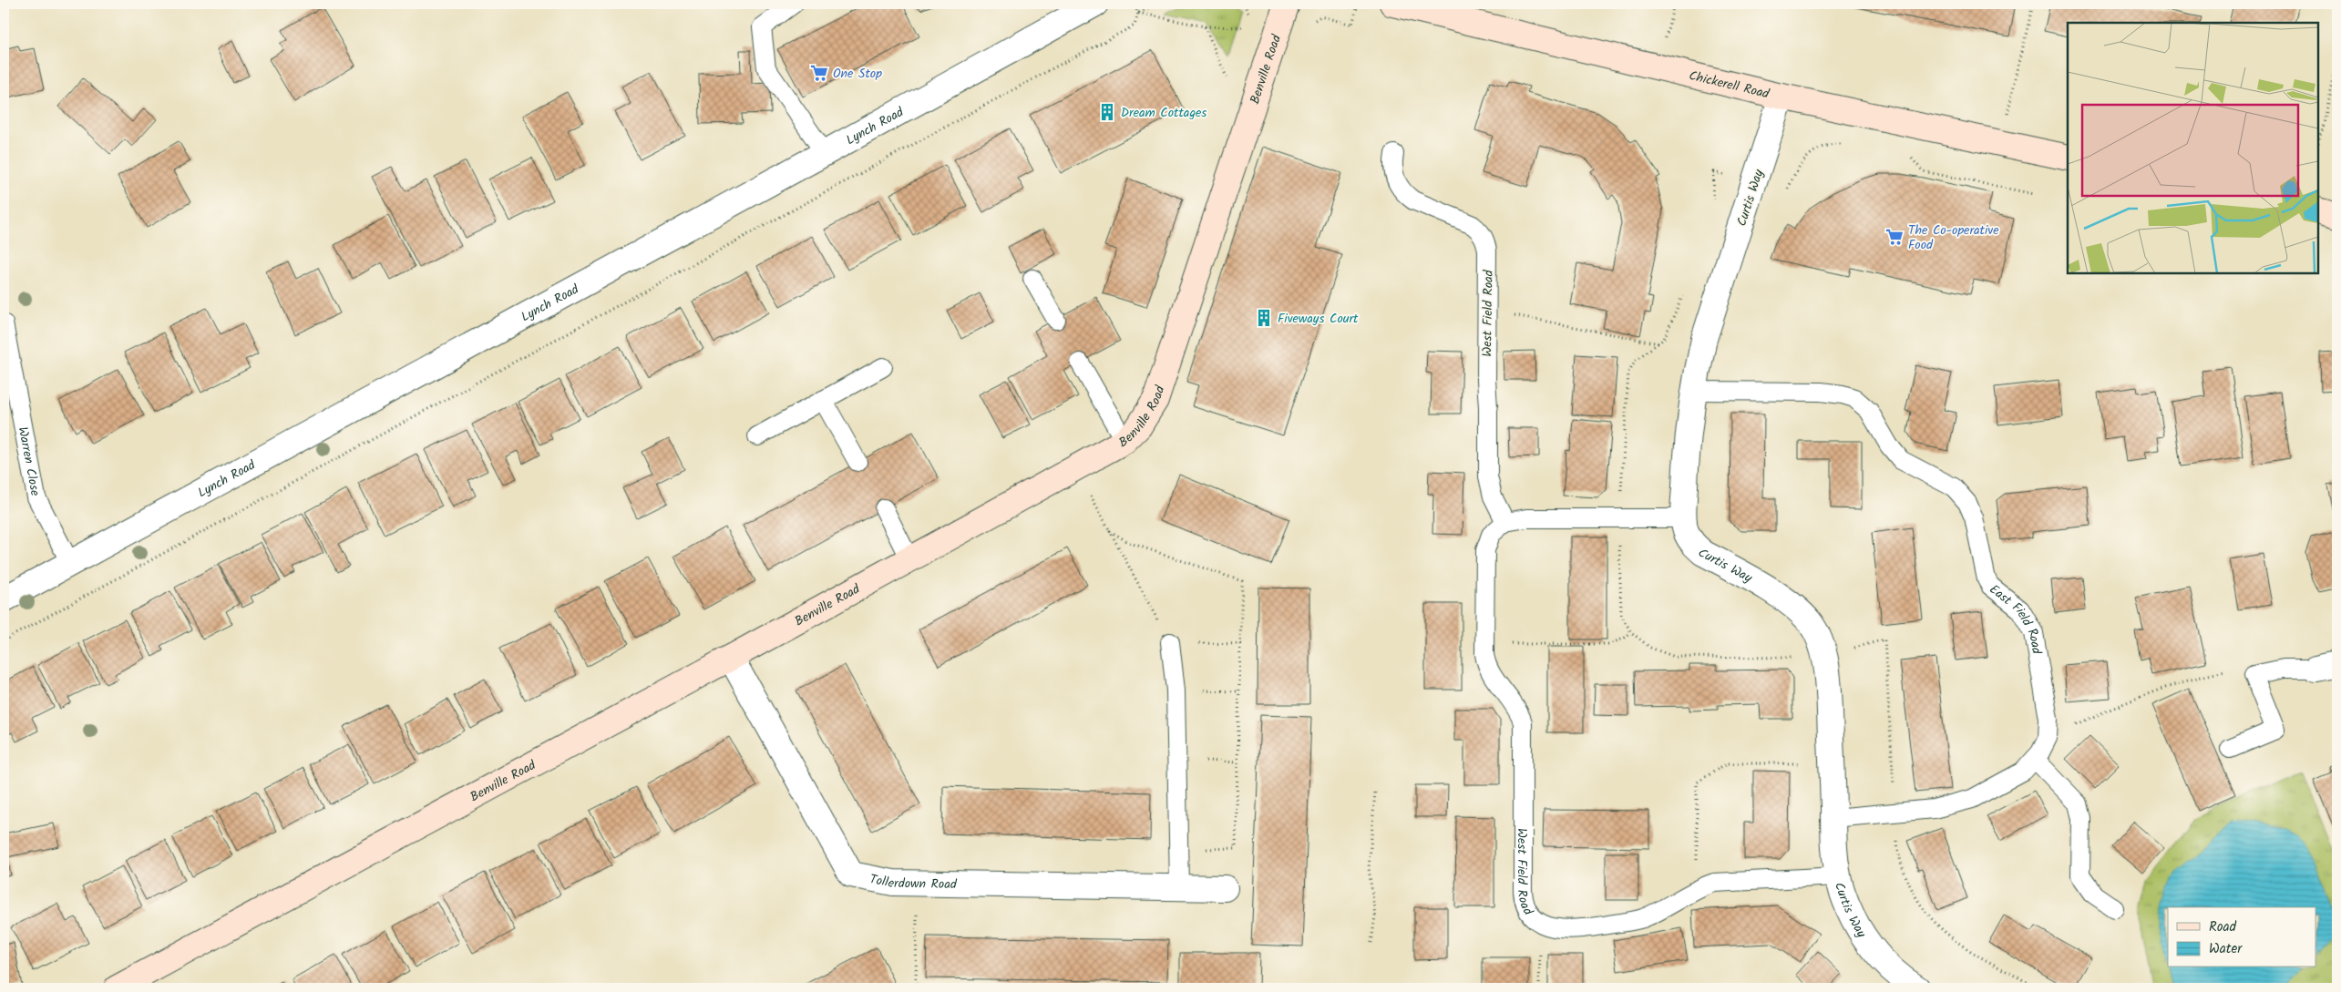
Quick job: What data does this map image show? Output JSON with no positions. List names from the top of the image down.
{
  "streets": {
    "main road": ["Benville Road", "Chickerell Road"],
    "street": ["Lynch Road", "Curtis Way", "Tollerdown Road"],
    "lane": ["West Field Road", "Warren Close", "East Field Road"]
  },
  "crossings": [
    ["Benville Road", "Tollerdown Road"],
    ["Chickerell Road", "Curtis Way"],
    ["Lynch Road", "Warren Close"],
    ["Curtis Way", "West Field Road"],
    ["Curtis Way", "East Field Road"]
  ],
  "places": {
    "supermarket": ["One Stop", "The Co-operative Food"],
    "building": ["Dream Cottages", "Fiveways Court"]
  },
  "legend": ["Road", "Water"]
}
